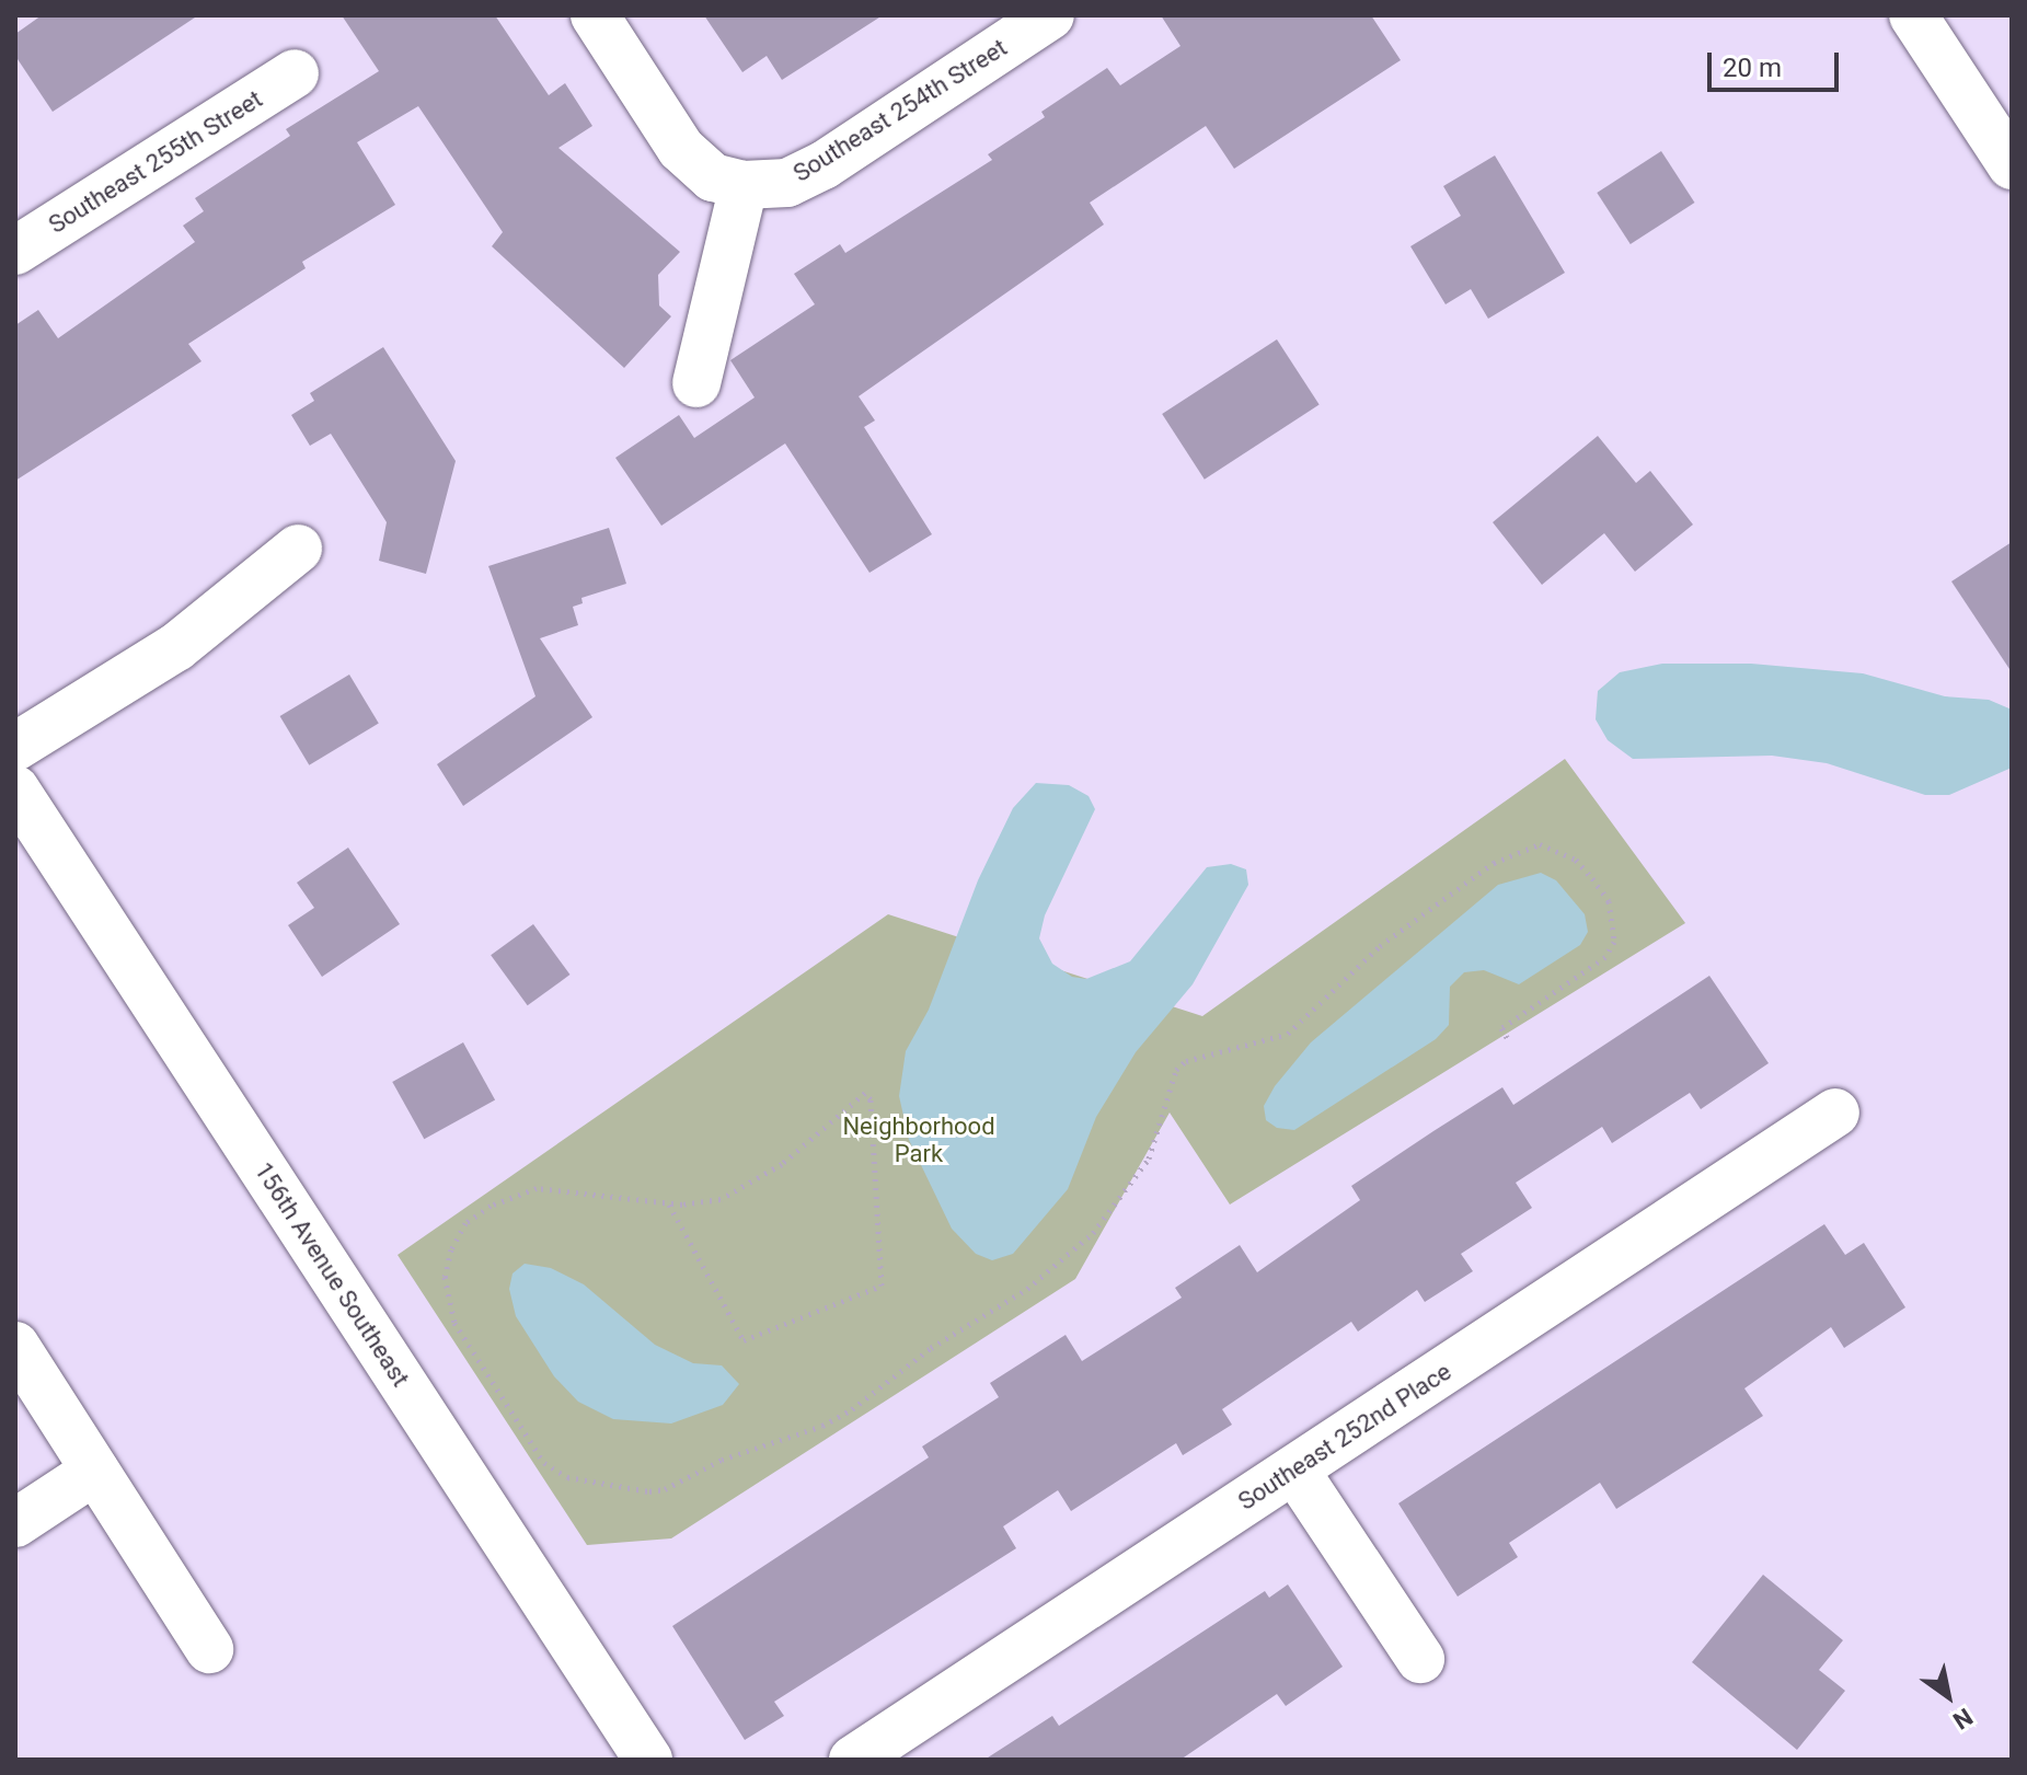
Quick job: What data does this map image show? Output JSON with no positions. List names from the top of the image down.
{
  "streets": {
    "street": [
      "Southeast 254th Street",
      "Southeast 255th Street",
      "156th Avenue Southeast",
      "Southeast 252nd Place"
    ]
  },
  "parks": ["Neighborhood Park"],
  "scale_bar": "20 m",
  "north": "bottom right"
}
